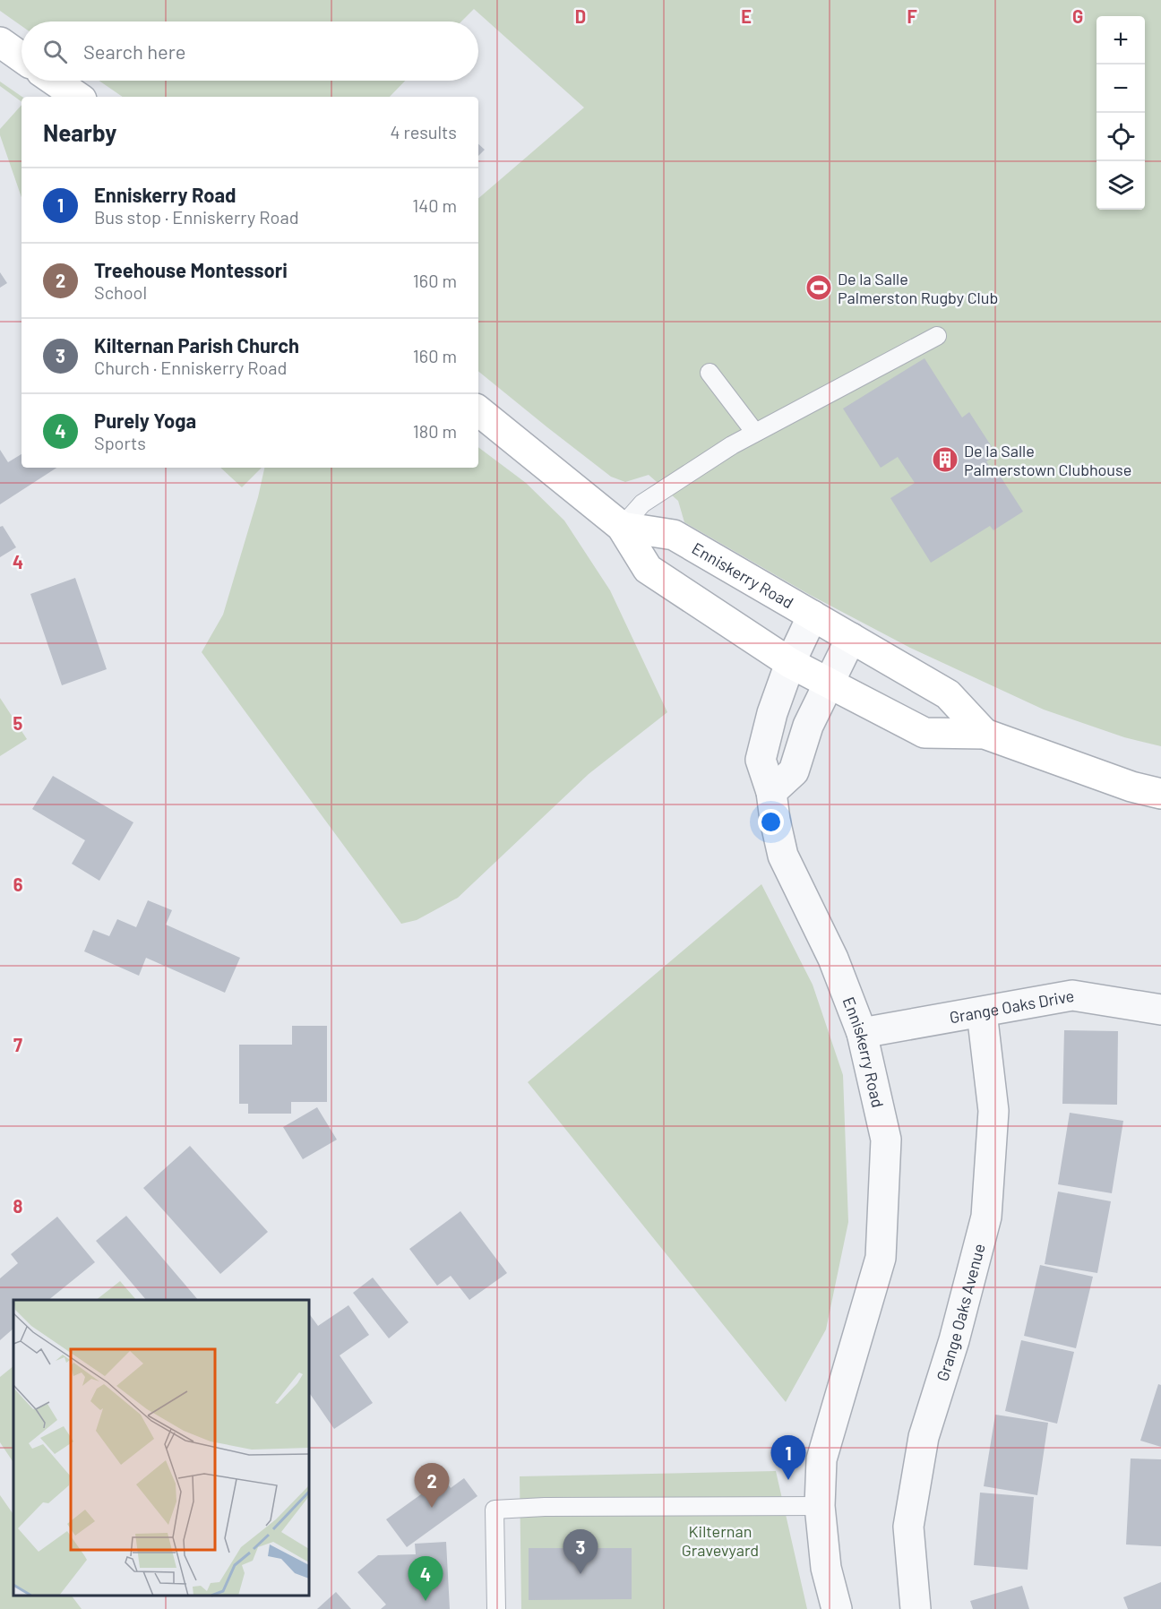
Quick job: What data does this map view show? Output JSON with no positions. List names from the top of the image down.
{
  "streets": {
    "main road": ["Enniskerry Road"],
    "street": ["Grange Oaks Drive", "Grange Oaks Avenue"]
  },
  "crossings": [
    ["Enniskerry Road", "Grange Oaks Drive"],
    ["Grange Oaks Drive", "Grange Oaks Avenue"]
  ],
  "parks": ["Kilternan Gravevyard"],
  "places": {
    "sports": ["De la Salle Palmerston Rugby Club"],
    "building": ["De la Salle Palmerstown Clubhouse"]
  },
  "page": {
    "map_buttons": ["+", "−"],
    "search": "Search here",
    "heading": ["Nearby", "4 results"],
    "list": [
      {
        "mark": "1",
        "name": "Enniskerry Road",
        "note": "Bus stop · Enniskerry Road",
        "value": "140 m"
      },
      {
        "mark": "2",
        "name": "Treehouse Montessori",
        "note": "School",
        "value": "160 m"
      },
      {
        "mark": "3",
        "name": "Kilternan Parish Church",
        "note": "Church · Enniskerry Road",
        "value": "160 m"
      },
      {
        "mark": "4",
        "name": "Purely Yoga",
        "note": "Sports",
        "value": "180 m"
      }
    ],
    "pins": [
      "1",
      "2",
      "3",
      "4"
    ]
  },
  "grid": {
    "columns": [
      "D",
      "E",
      "F",
      "G"
    ],
    "rows": [
      "4",
      "5",
      "6",
      "7",
      "8"
    ]
  }
}
